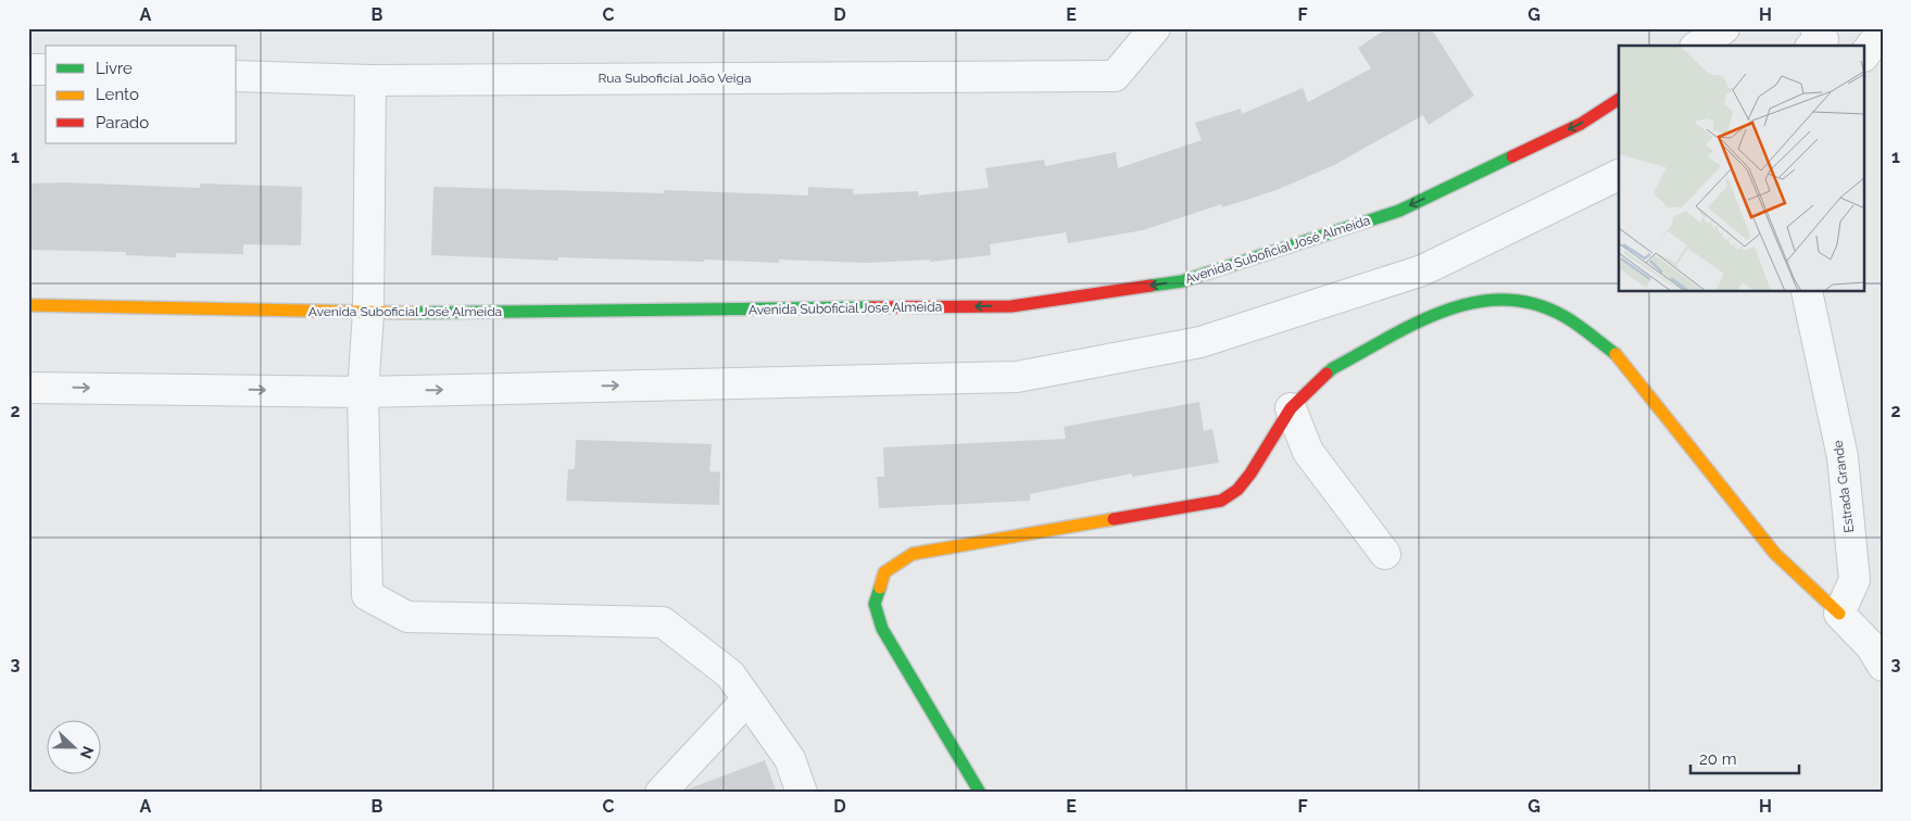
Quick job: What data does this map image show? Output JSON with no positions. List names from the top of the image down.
{
  "streets": {
    "street": ["Rua Suboficial João Veiga", "Avenida Suboficial José Almeida", "Estrada Grande"]
  },
  "legend": ["Livre", "Lento", "Parado"],
  "scale_bar": "20 m",
  "north": "right",
  "grid": {
    "columns": [
      "A",
      "B",
      "C",
      "D",
      "E",
      "F",
      "G",
      "H"
    ],
    "rows": ["1", "2", "3"]
  }
}
